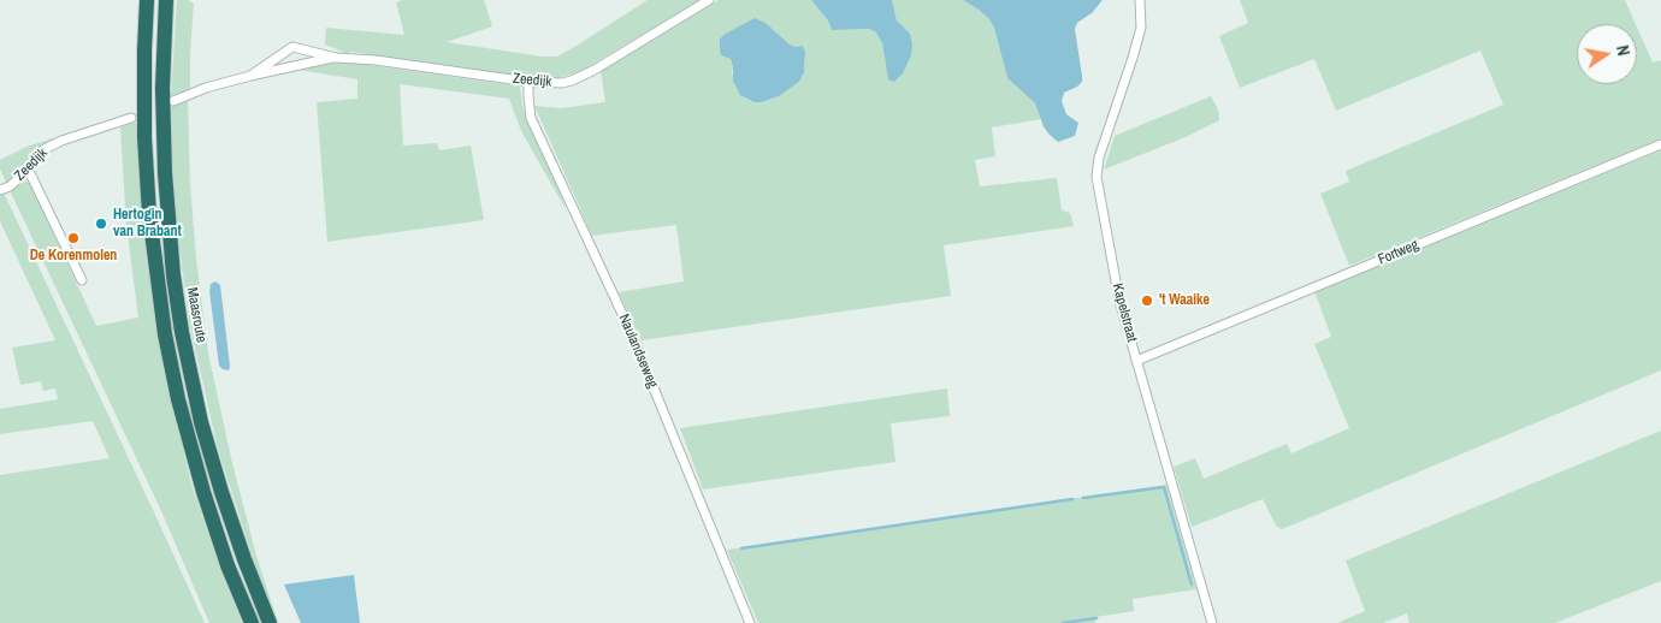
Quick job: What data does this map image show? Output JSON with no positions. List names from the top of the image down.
{
  "streets": {
    "highway": ["Maasroute"],
    "street": [
      "Zeedijk",
      "Fortweg",
      "Kapelstraat",
      "Naulandseweg"
    ]
  },
  "crossings": [
    ["Zeedijk", "Naulandseweg"],
    ["Fortweg", "Kapelstraat"]
  ],
  "places": ["Hertogin van Brabant", "De Korenmolen", "'t Waaike"],
  "north": "right"
}
